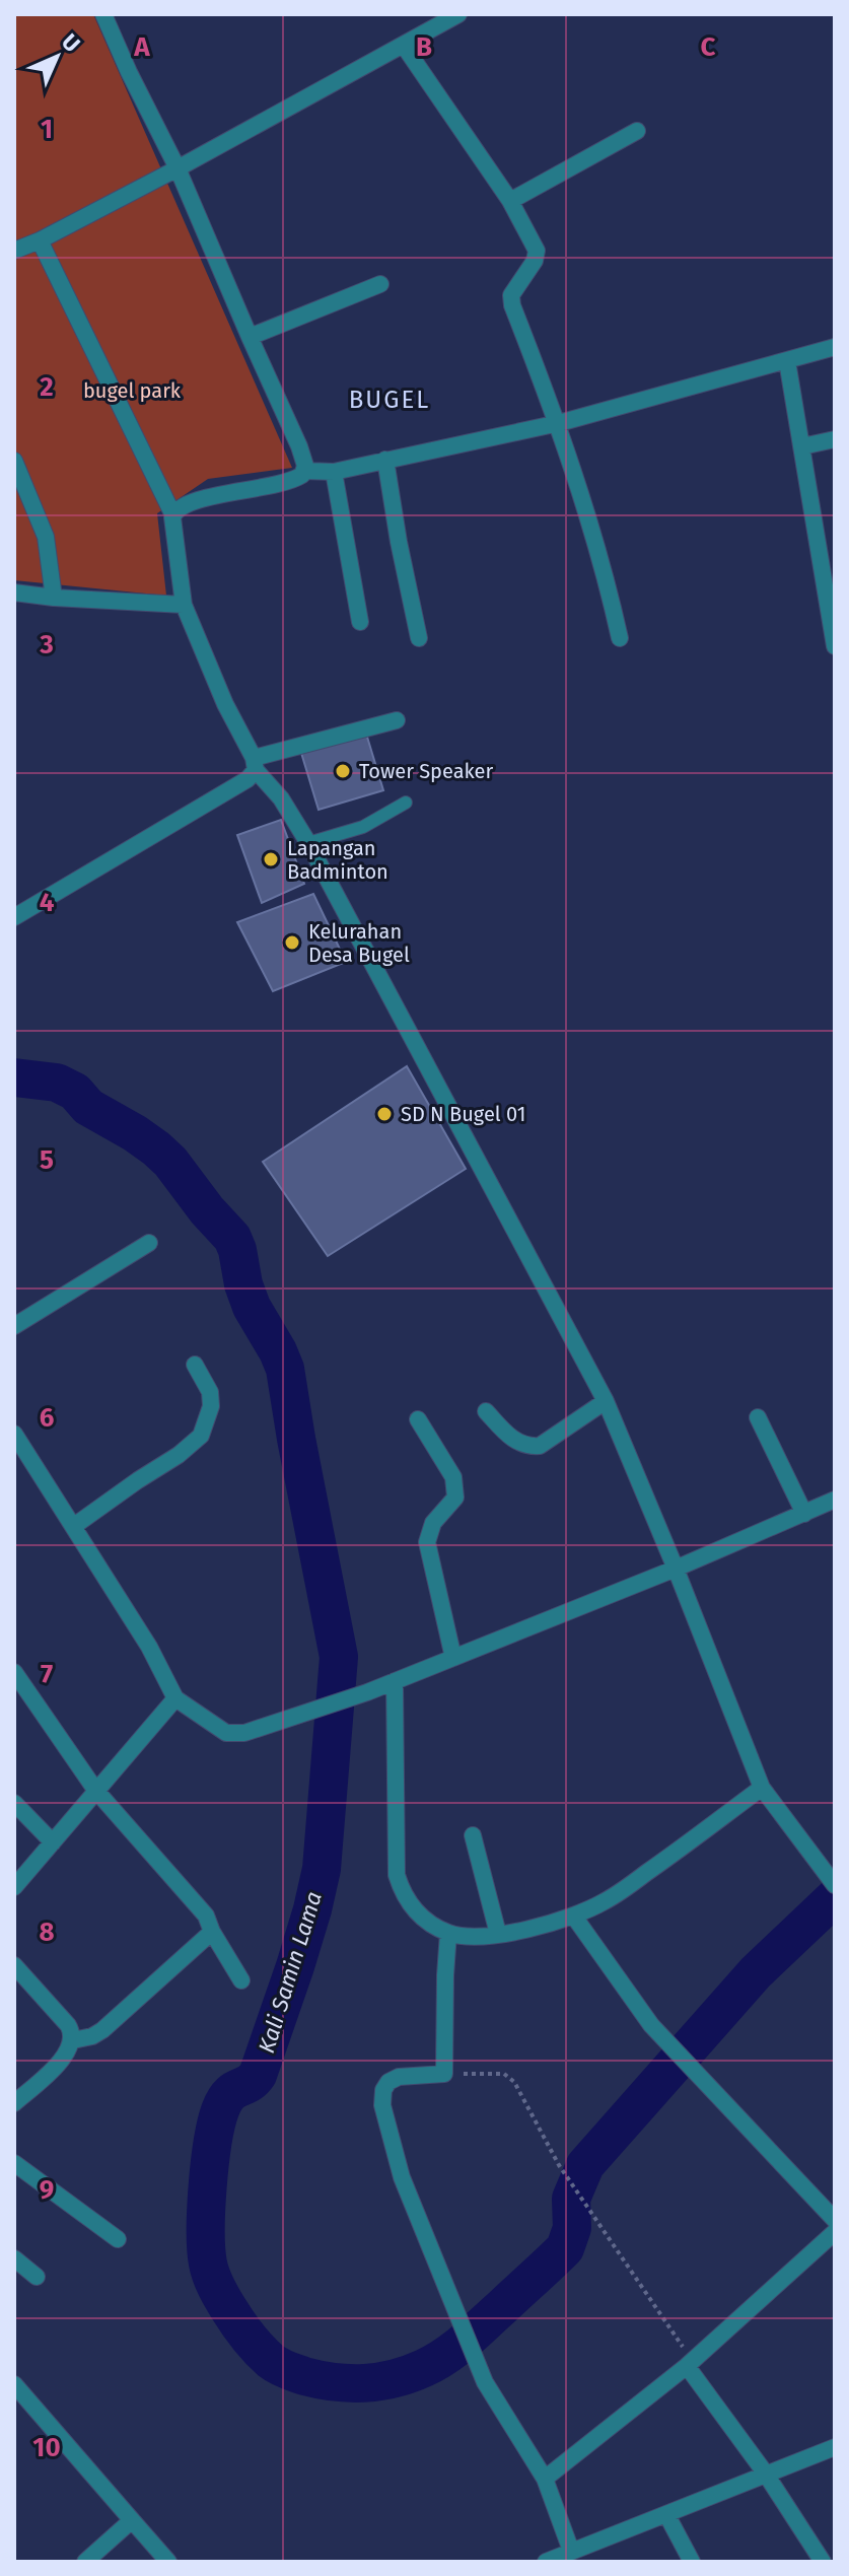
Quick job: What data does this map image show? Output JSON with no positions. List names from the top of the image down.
{
  "districts": ["BUGEL"],
  "water": ["Kali Samin Lama"],
  "parks": ["bugel park"],
  "places": [
    "Tower Speaker",
    "Lapangan Badminton",
    "Kelurahan Desa Bugel",
    "SD N Bugel 01"
  ],
  "north": "top right",
  "grid": {
    "columns": ["A", "B", "C"],
    "rows": [
      "1",
      "2",
      "3",
      "4",
      "5",
      "6",
      "7",
      "8",
      "9",
      "10"
    ]
  }
}
